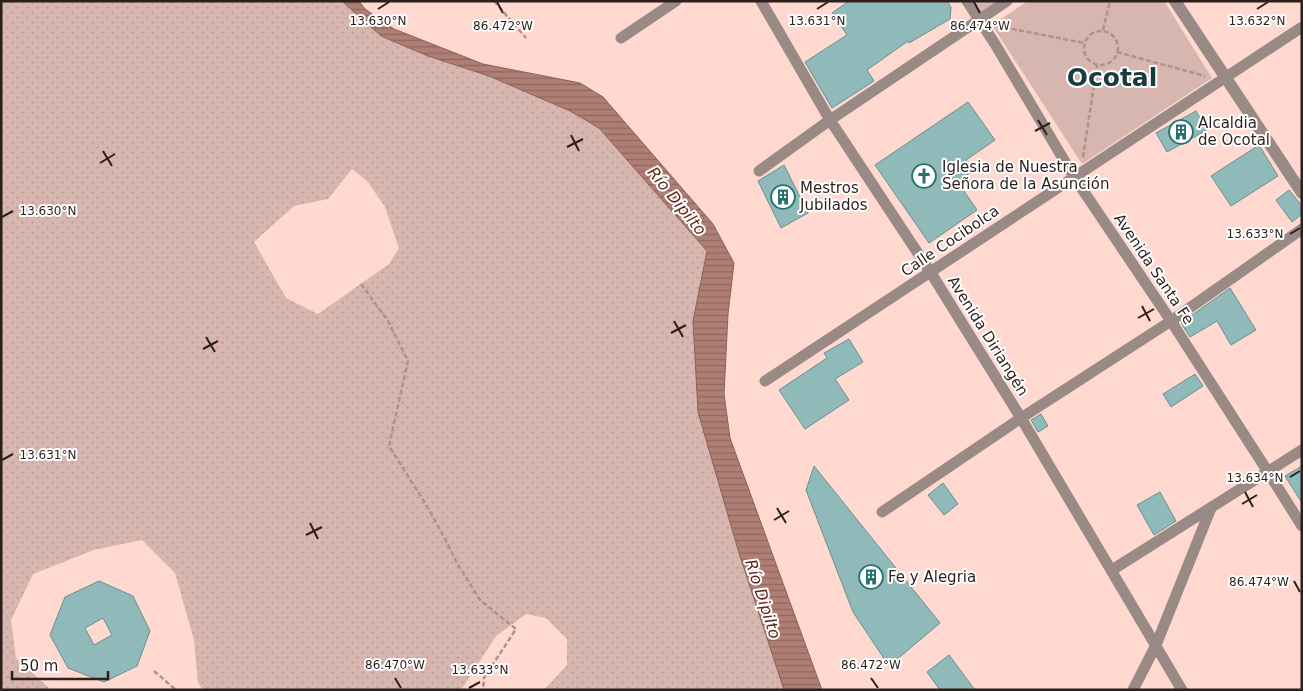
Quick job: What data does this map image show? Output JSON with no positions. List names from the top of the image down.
{
  "streets": {
    "street": ["Calle Cocibolca", "Avenida Santa Fe", "Avenida Diriangén"]
  },
  "crossings": [
    ["Calle Cocibolca", "Avenida Santa Fe"],
    ["Calle Cocibolca", "Avenida Diriangén"]
  ],
  "districts": ["Ocotal"],
  "water": ["Río Dipilto"],
  "places": {
    "building": ["Alcaldia de Ocotal", "Mestros Jubilados", "Fe y Alegria"],
    "church": ["Iglesia de Nuestra Señora de la Asunción"]
  },
  "scale_bar": "50 m",
  "coordinates": [
    "13.631°N",
    "13.630°N",
    "13.632°N",
    "86.472°W",
    "86.474°W",
    "13.633°N",
    "13.634°N",
    "86.470°W"
  ]
}
